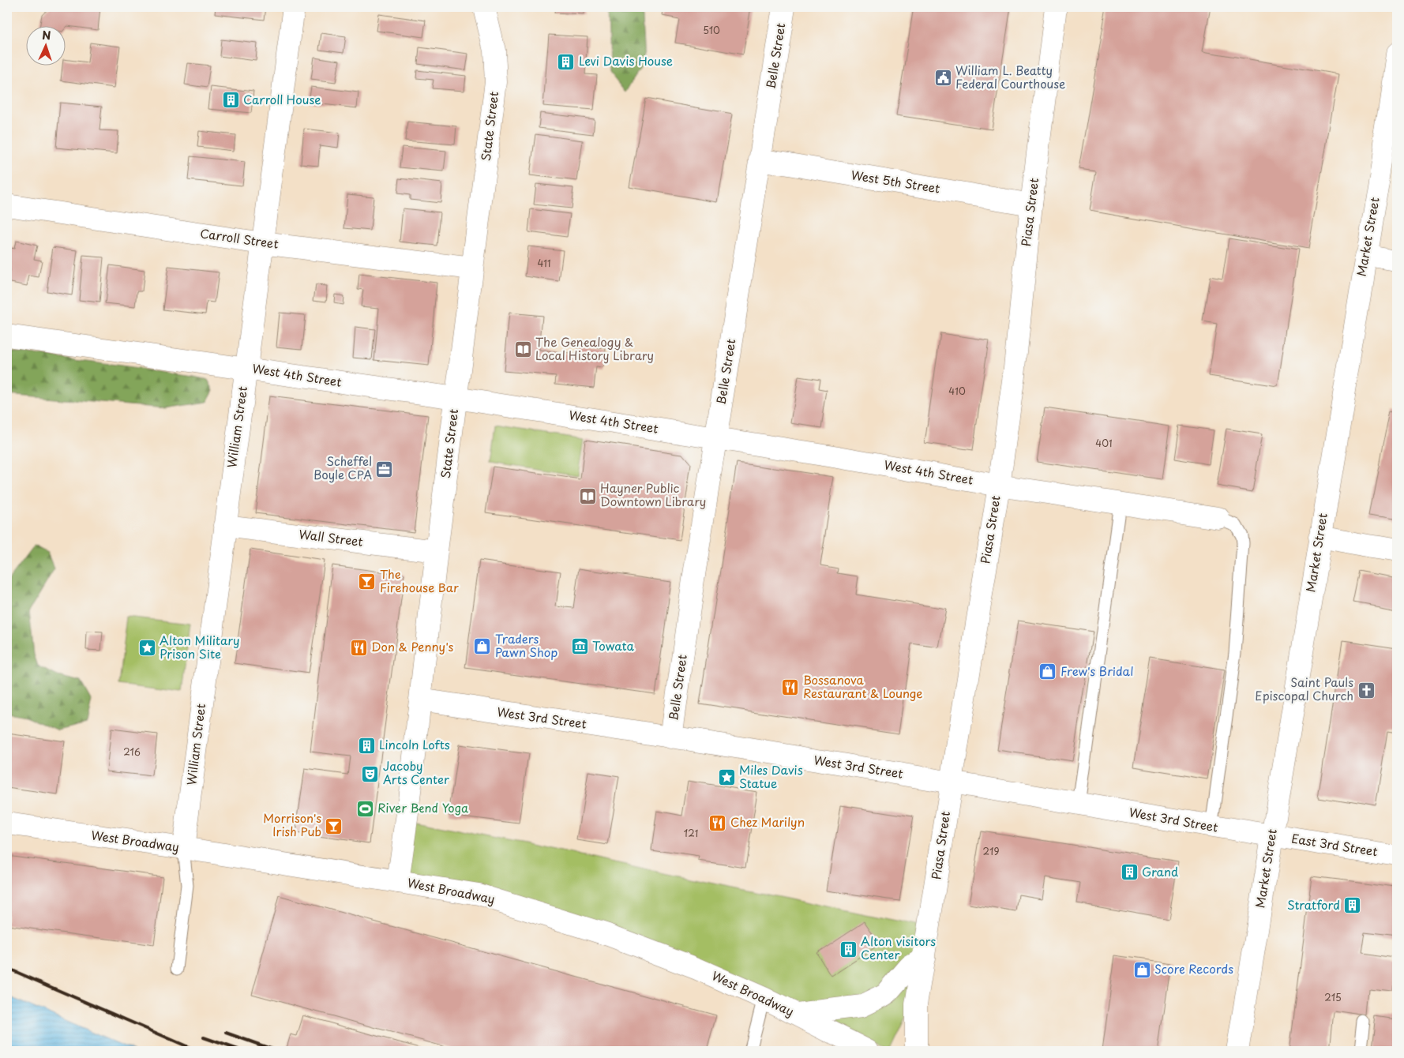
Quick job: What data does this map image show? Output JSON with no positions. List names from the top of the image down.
{
  "streets": {
    "main road": [
      "Belle Street",
      "State Street",
      "West 5th Street",
      "Piasa Street",
      "Market Street",
      "Carroll Street",
      "West 4th Street",
      "William Street",
      "Wall Street",
      "West 3rd Street",
      "West Broadway",
      "East 3rd Street"
    ]
  },
  "crossings": [
    ["Belle Street", "West 5th Street"],
    ["Belle Street", "West 4th Street"],
    ["Belle Street", "West 3rd Street"],
    ["State Street", "Carroll Street"],
    ["State Street", "West 4th Street"],
    ["State Street", "Wall Street"],
    ["State Street", "West 3rd Street"],
    ["State Street", "West Broadway"],
    ["West 5th Street", "Piasa Street"],
    ["Piasa Street", "West 4th Street"],
    ["Piasa Street", "West 3rd Street"],
    ["Market Street", "West 3rd Street"],
    ["Market Street", "East 3rd Street"],
    ["Carroll Street", "William Street"],
    ["West 4th Street", "William Street"],
    ["William Street", "Wall Street"],
    ["William Street", "West Broadway"],
    ["West 3rd Street", "East 3rd Street"]
  ],
  "places": {
    "building": [
      "Levi Davis House",
      "Carroll House",
      "Lincoln Lofts",
      "Grand",
      "Stratford",
      "Alton visitors Center"
    ],
    "public building": ["William L. Beatty Federal Courthouse"],
    "library": ["The Genealogy & Local History Library", "Hayner Public Downtown Library"],
    "office": ["Scheffel Boyle CPA"],
    "bar": ["The Firehouse Bar", "Morrison's Irish Pub"],
    "shop": ["Traders Pawn Shop", "Frew's Bridal", "Score Records"],
    "museum": ["Towata"],
    "restaurant": ["Don & Penny's", "Bossanova Restaurant & Lounge", "Chez Marilyn"],
    "place": ["Alton Military Prison Site", "Miles Davis Statue"],
    "church": ["Saint Pauls Episcopal Church"],
    "theatre": ["Jacoby Arts Center"],
    "sports": ["River Bend Yoga"]
  },
  "house_numbers": [
    "510",
    "411",
    "410",
    "401",
    "216",
    "121",
    "219",
    "215"
  ],
  "north": "top"
}
